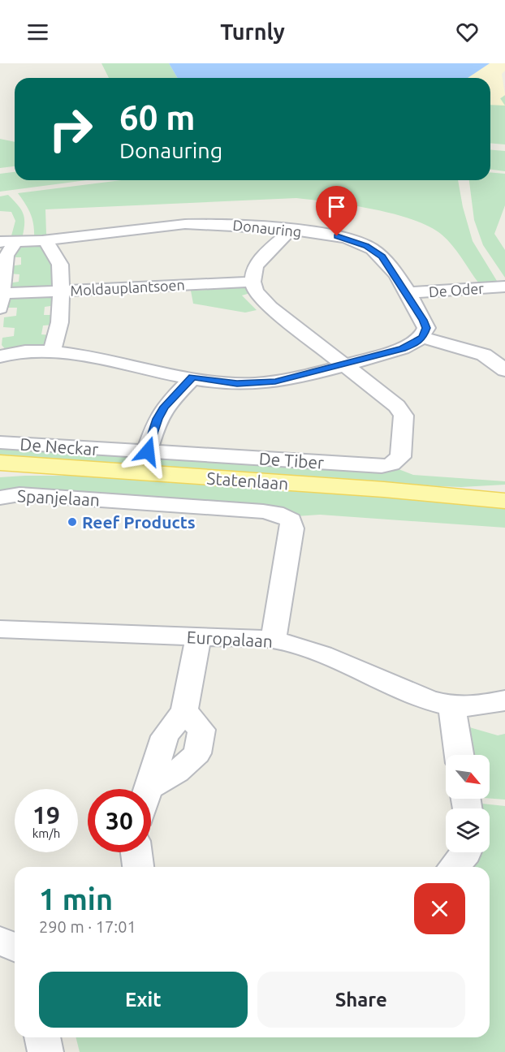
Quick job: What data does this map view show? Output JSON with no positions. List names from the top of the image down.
{
  "streets": {
    "main road": ["Statenlaan"],
    "street": [
      "Donauring",
      "Moldauplantsoen",
      "De Oder",
      "De Neckar",
      "De Tiber",
      "Spanjelaan",
      "Europalaan"
    ]
  },
  "crossings": [
    ["Donauring", "De Oder"],
    ["De Neckar", "De Tiber"],
    ["Spanjelaan", "Europalaan"]
  ],
  "places": ["Reef Products"],
  "north": "bottom right",
  "page": {
    "header": "Turnly",
    "turn": ["60 m", "Donauring"],
    "speed": "19 km/h",
    "limit": "30",
    "heading": ["1 min", "290 m · 17:01"],
    "buttons": ["Exit", "Share"]
  }
}
